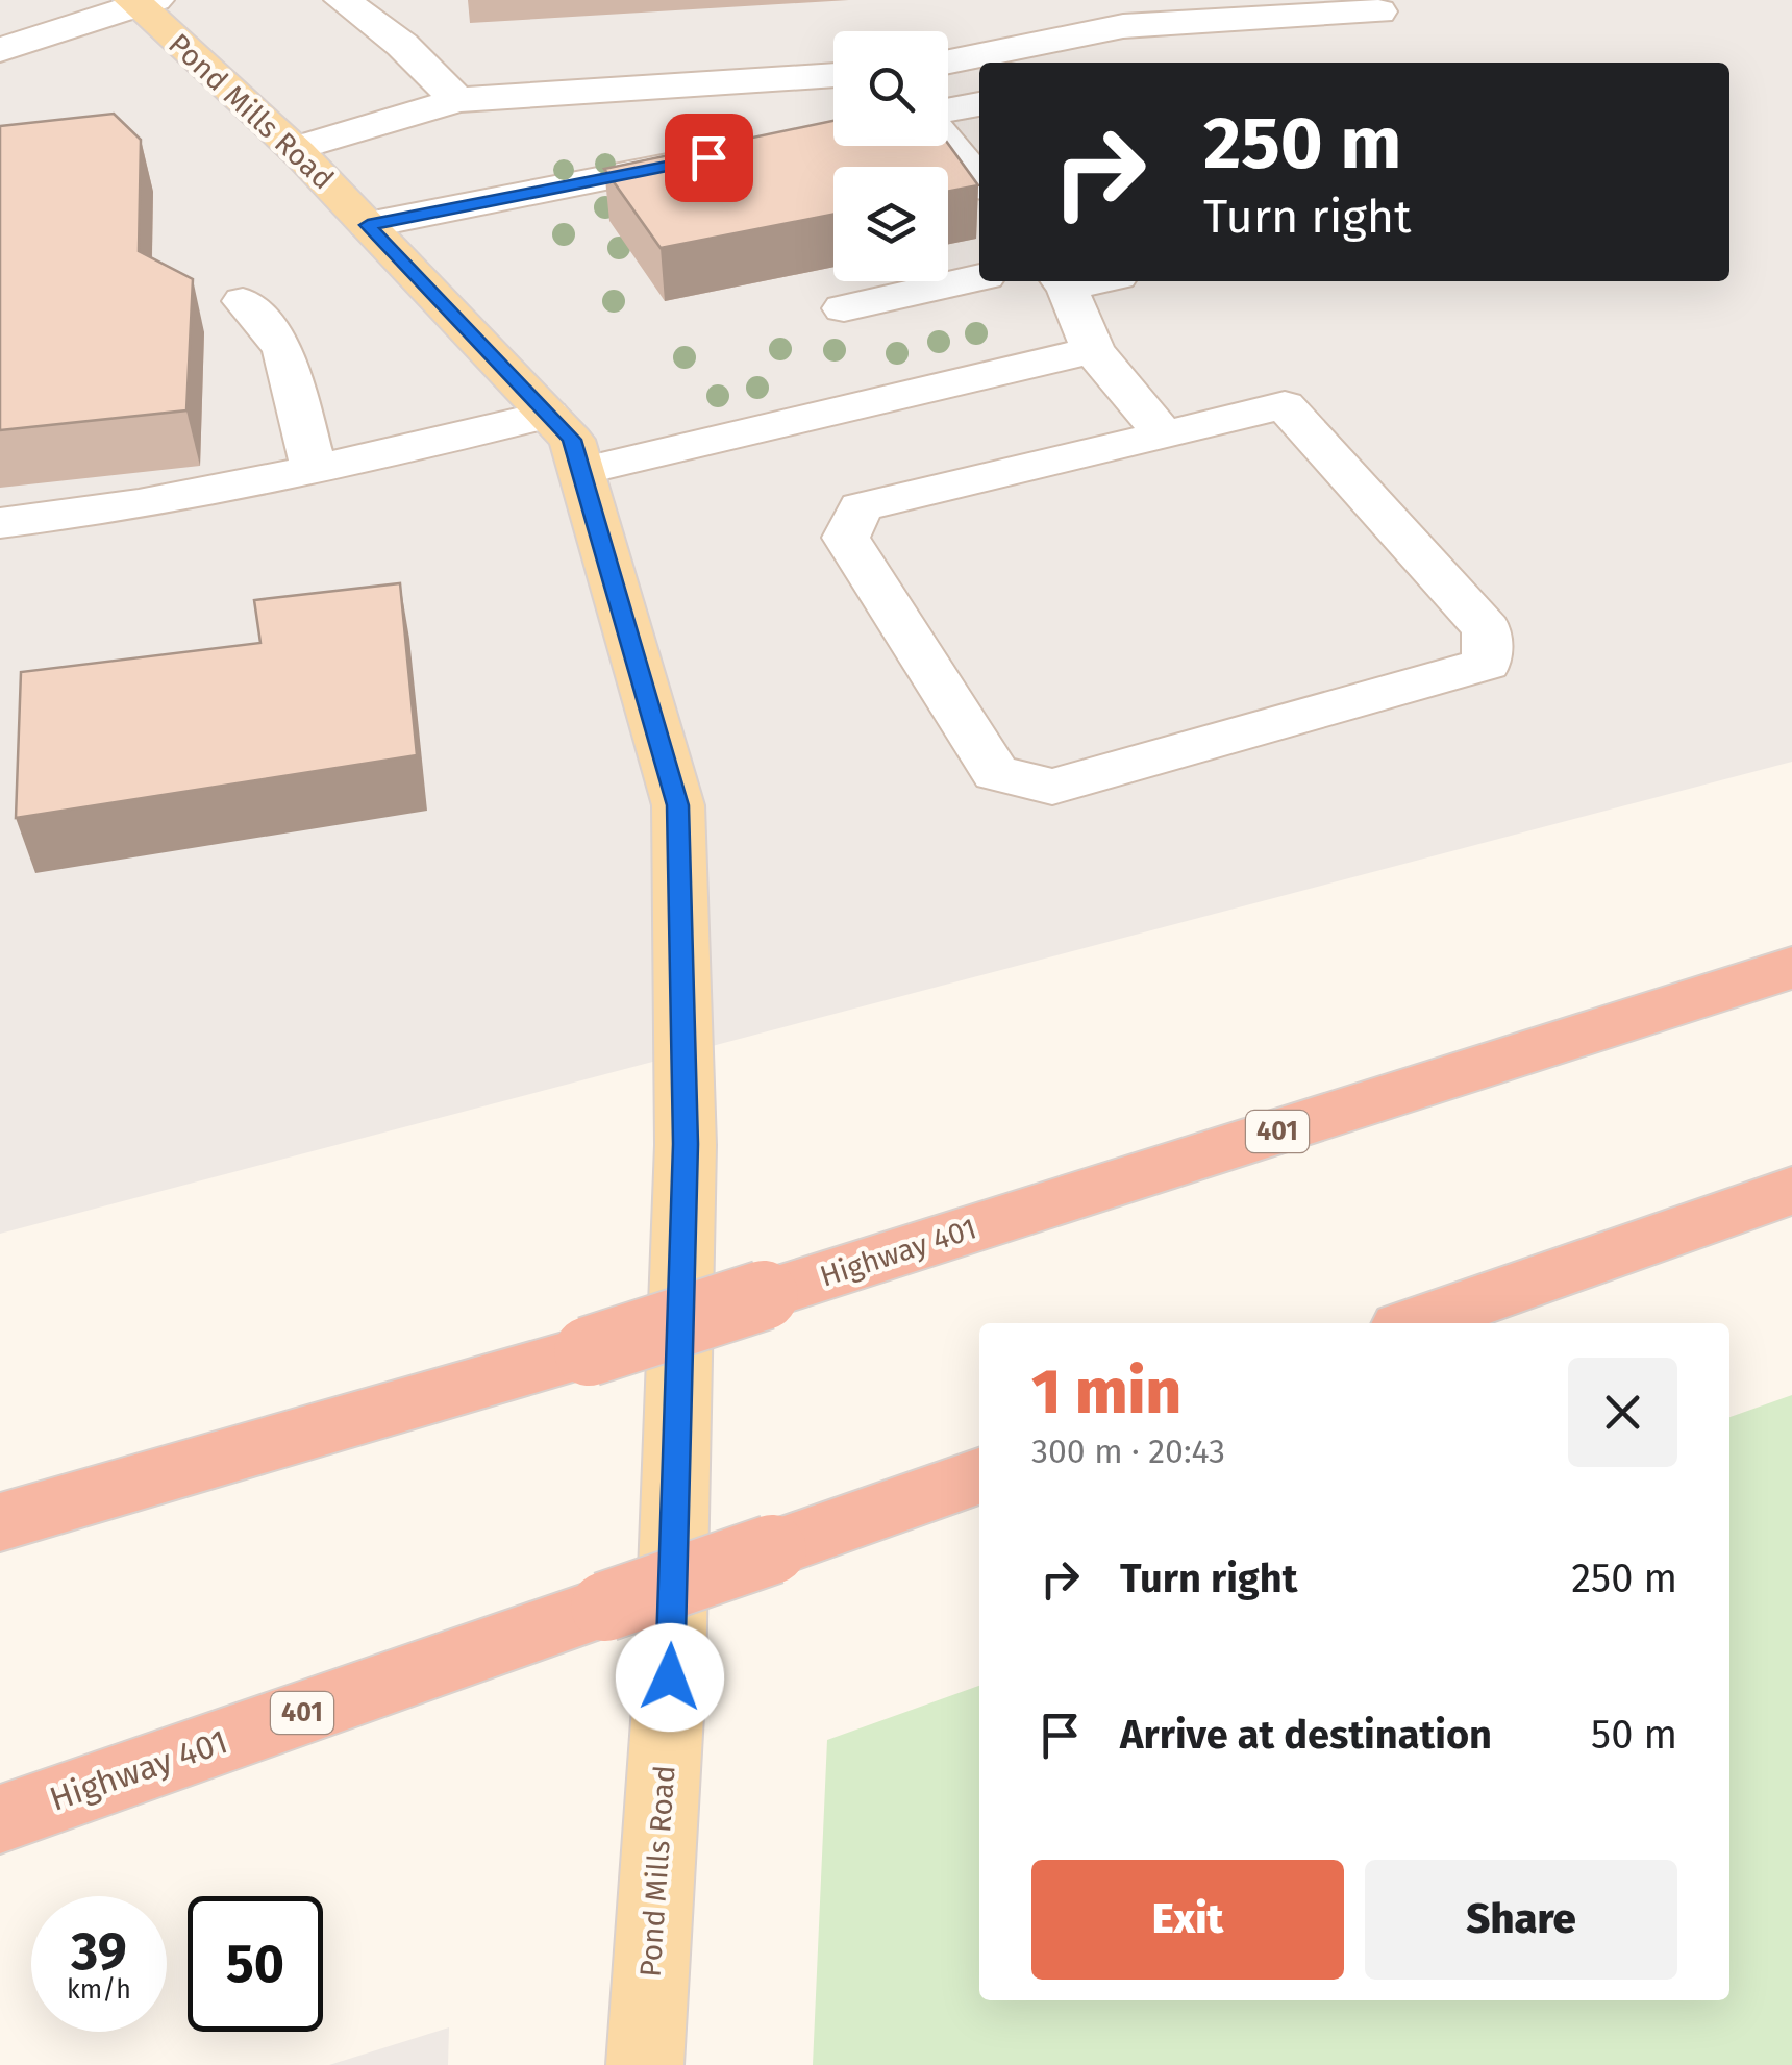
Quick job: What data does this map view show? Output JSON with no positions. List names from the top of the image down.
{
  "streets": {
    "highway": ["401", "Highway 401"],
    "main road": ["Pond Mills Road"]
  },
  "page": {
    "turn": ["250 m", "Turn right"],
    "heading": ["1 min", "300 m · 20:43"],
    "list": [
      {
        "name": "Turn right",
        "value": "250 m"
      },
      {
        "name": "Arrive at destination",
        "value": "50 m"
      }
    ],
    "buttons": ["Exit", "Share"],
    "speed": "39 km/h",
    "limit": "50"
  }
}
